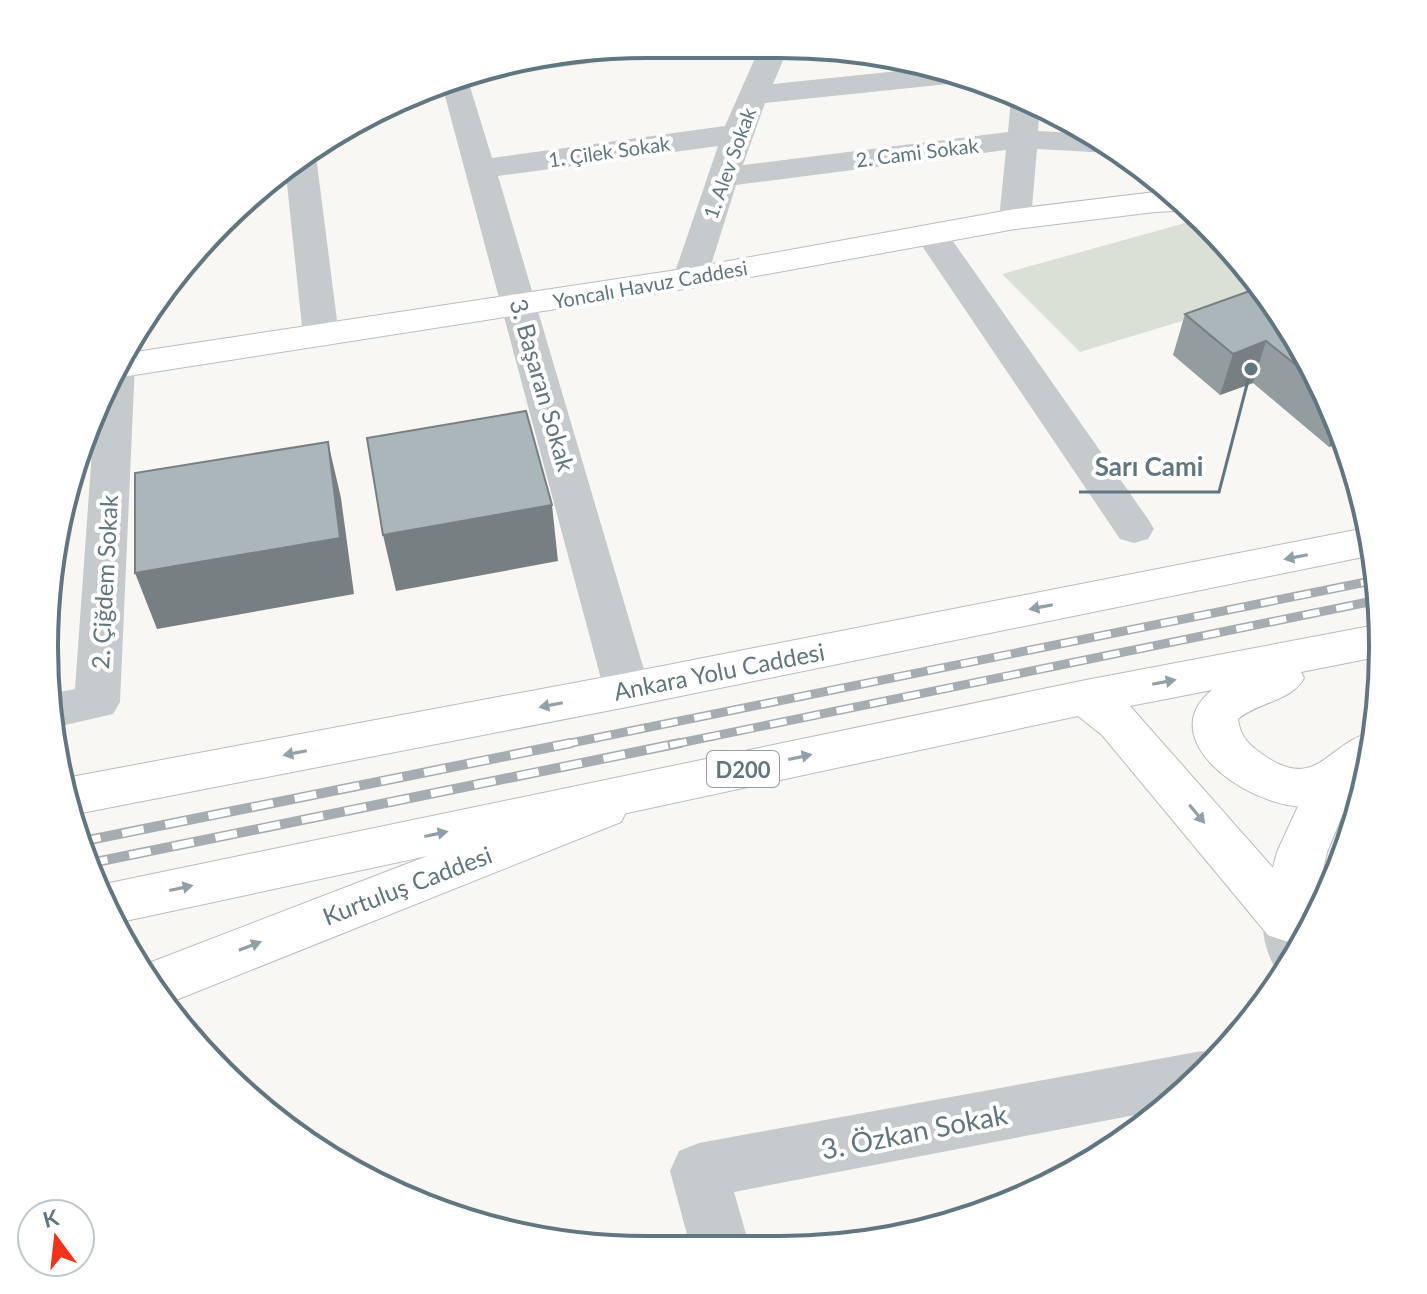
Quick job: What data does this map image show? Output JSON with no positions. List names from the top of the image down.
{
  "streets": {
    "main road": [
      "Yoncalı Havuz Caddesi",
      "Ankara Yolu Caddesi",
      "D200",
      "Kurtuluş Caddesi"
    ],
    "street": [
      "1. Çilek Sokak",
      "2. Cami Sokak",
      "1. Alev Sokak",
      "3. Başaran Sokak",
      "2. Çiğdem Sokak",
      "3. Özkan Sokak"
    ]
  },
  "crossings": [
    ["1. Çilek Sokak", "1. Alev Sokak"],
    ["1. Çilek Sokak", "3. Başaran Sokak"],
    ["2. Cami Sokak", "1. Alev Sokak"],
    ["1. Alev Sokak", "Yoncalı Havuz Caddesi"],
    ["Yoncalı Havuz Caddesi", "3. Başaran Sokak"],
    ["3. Başaran Sokak", "Ankara Yolu Caddesi"],
    ["D200", "Kurtuluş Caddesi"]
  ],
  "places": ["Sarı Cami"],
  "north": "top"
}
